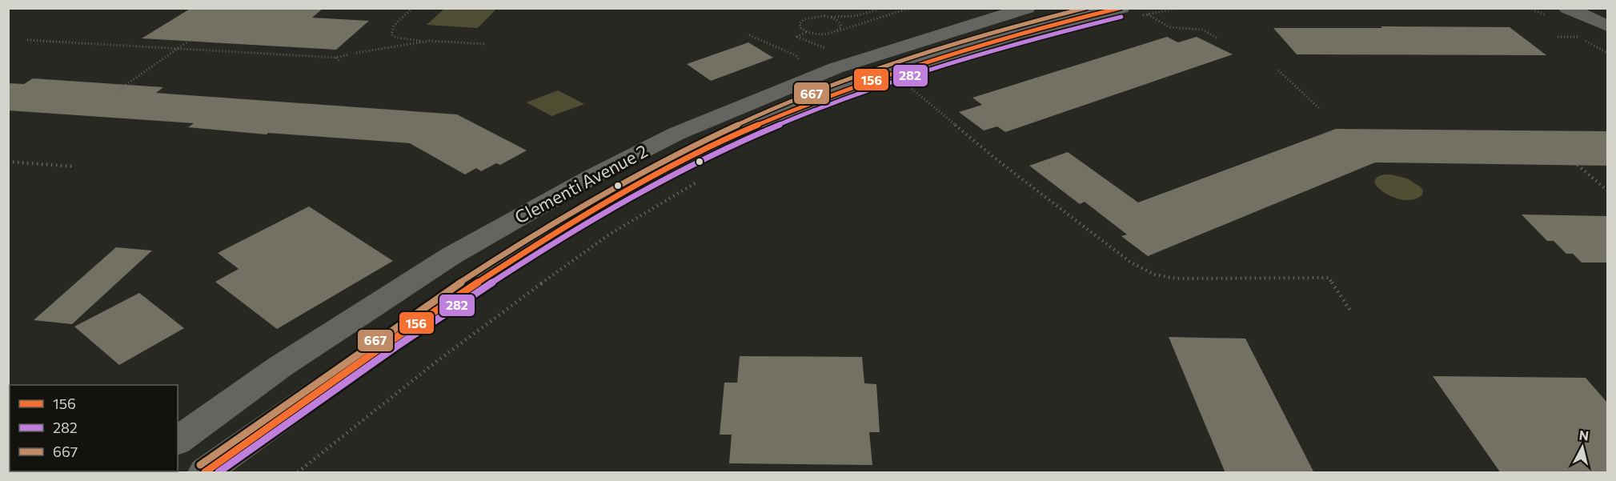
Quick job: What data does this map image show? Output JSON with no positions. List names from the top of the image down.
{
  "streets": {
    "main road": ["Clementi Avenue 2"]
  },
  "lines": ["transit line 156", "transit line 667", "transit line 282"],
  "legend": ["156", "282", "667"],
  "north": "top"
}
